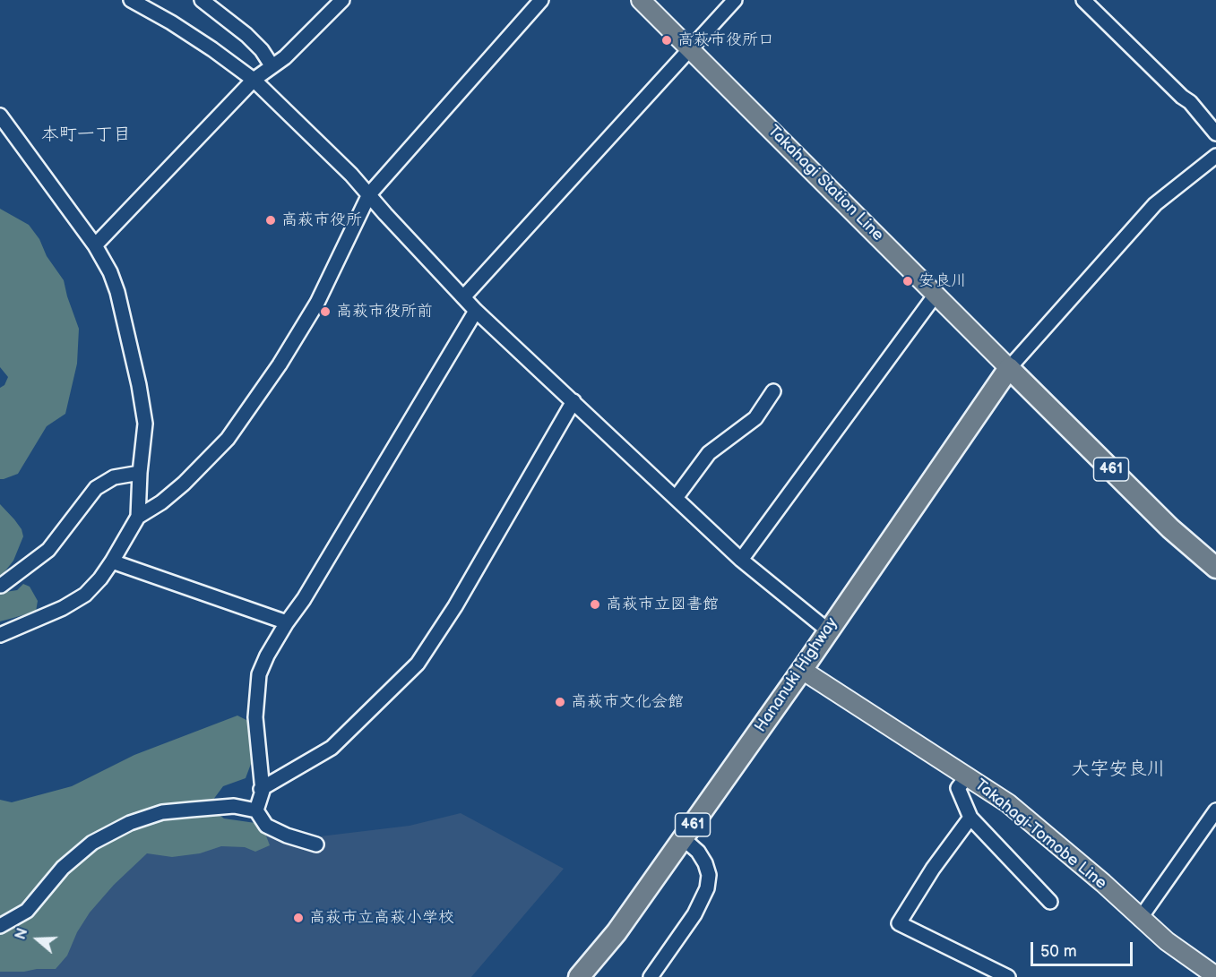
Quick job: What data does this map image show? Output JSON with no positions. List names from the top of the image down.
{
  "streets": {
    "highway": ["461", "Hananuki Highway"],
    "main road": ["Takahagi Station Line", "Takahagi-Tomobe Line"]
  },
  "crossings": [
    ["Takahagi Station Line", "461"],
    ["Takahagi Station Line", "Hananuki Highway"],
    ["461", "Hananuki Highway"],
    ["Hananuki Highway", "Takahagi-Tomobe Line"]
  ],
  "districts": ["本町一丁目", "大字安良川"],
  "places": [
    "高萩市役所口",
    "高萩市役所",
    "安良川",
    "高萩市役所前",
    "高萩市立図書館",
    "高萩市文化会館",
    "高萩市立高萩小学校"
  ],
  "scale_bar": "50 m",
  "north": "left"
}
